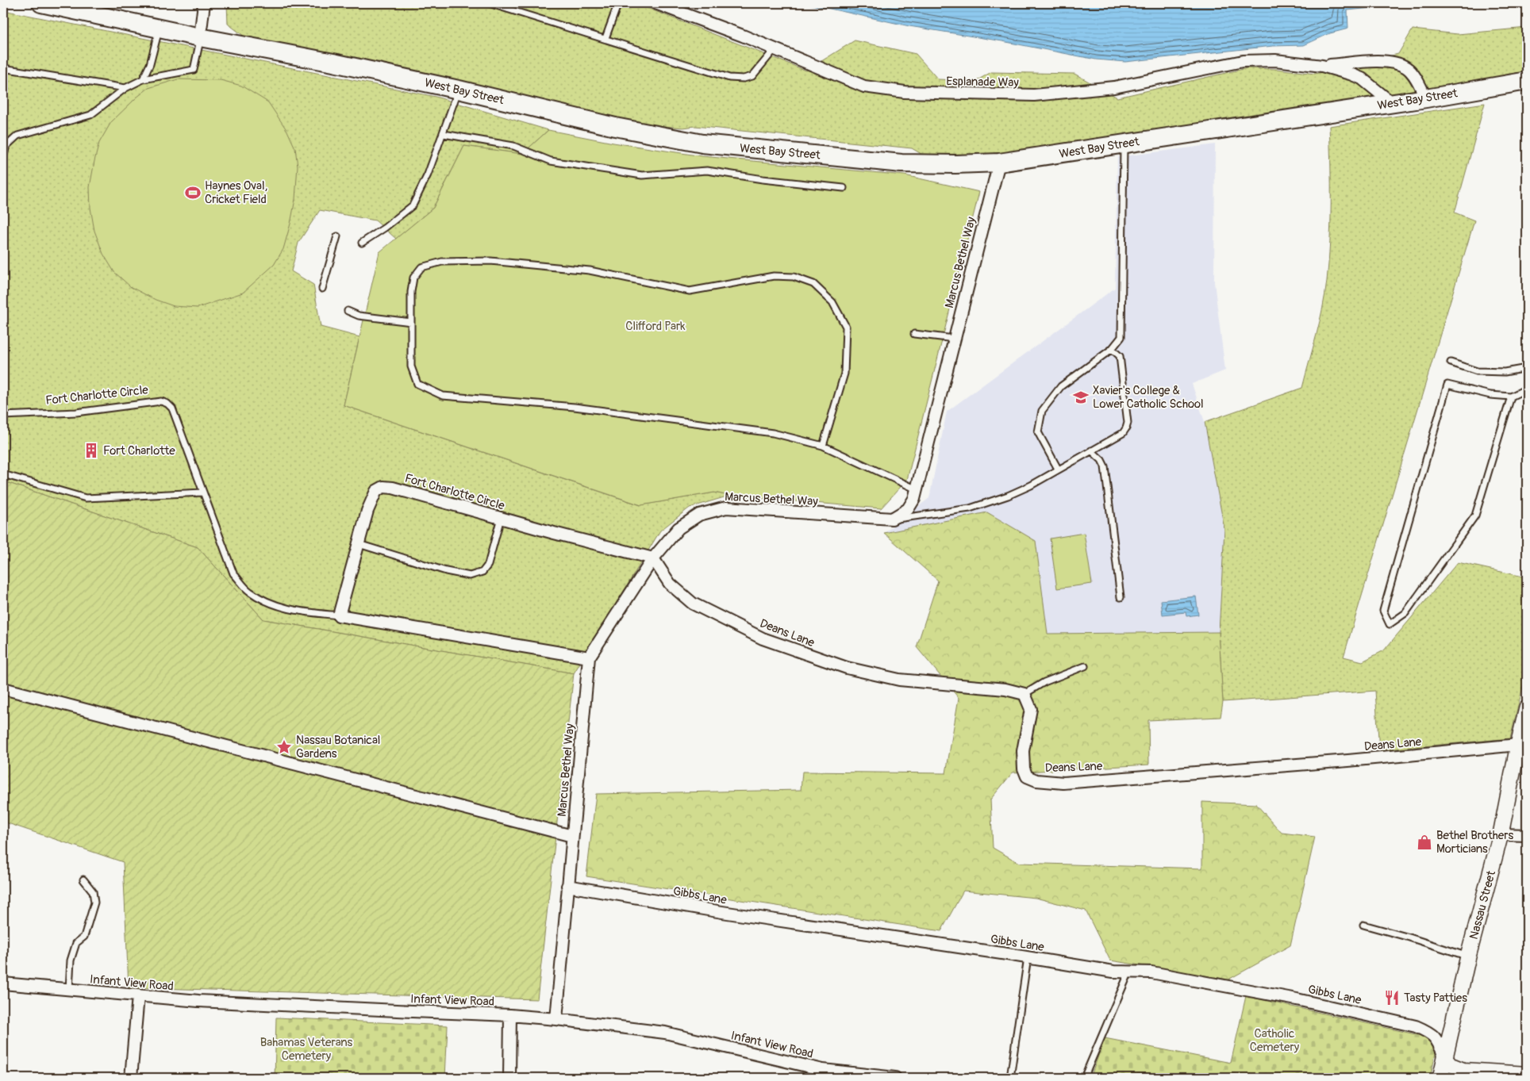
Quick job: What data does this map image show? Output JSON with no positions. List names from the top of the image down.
{
  "streets": {
    "highway": ["West Bay Street"],
    "main road": ["Nassau Street"],
    "street": [
      "Esplanade Way",
      "Marcus Bethel Way",
      "Fort Charlotte Circle",
      "Deans Lane",
      "Gibbs Lane",
      "Infant View Road"
    ]
  },
  "crossings": [
    ["Esplanade Way", "West Bay Street"],
    ["West Bay Street", "Marcus Bethel Way"],
    ["Marcus Bethel Way", "Fort Charlotte Circle"],
    ["Marcus Bethel Way", "Deans Lane"],
    ["Marcus Bethel Way", "Gibbs Lane"],
    ["Marcus Bethel Way", "Infant View Road"],
    ["Fort Charlotte Circle", "Deans Lane"],
    ["Deans Lane", "Nassau Street"],
    ["Gibbs Lane", "Nassau Street"]
  ],
  "parks": ["Clifford Park", "Catholic Cemetery", "Bahamas Veterans Cemetery"],
  "places": {
    "sports": ["Haynes Oval, Cricket Field"],
    "school or university": ["Xavier's College & Lower Catholic School"],
    "building": ["Fort Charlotte"],
    "place": ["Nassau Botanical Gardens"],
    "shop": ["Bethel Brothers Morticians"],
    "restaurant": ["Tasty Patties"]
  }
}
